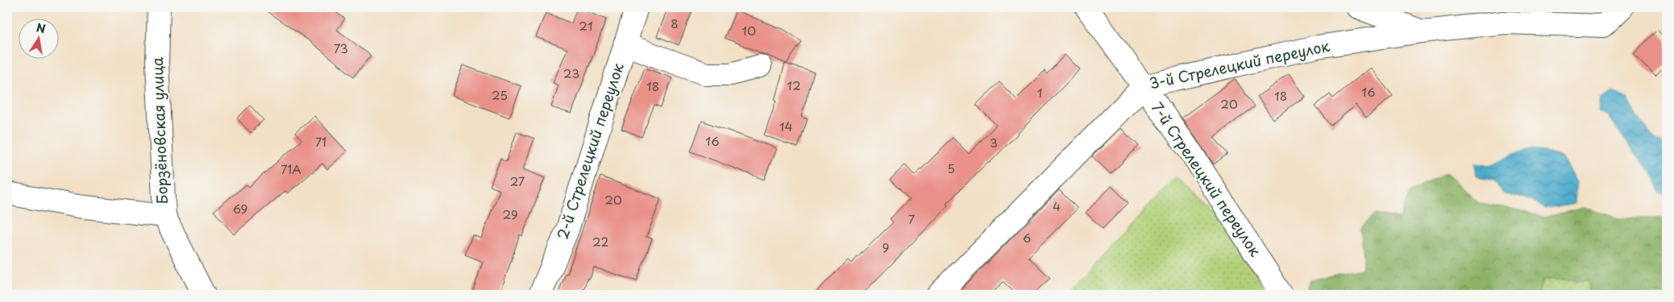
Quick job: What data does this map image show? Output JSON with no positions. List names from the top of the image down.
{
  "streets": {
    "street": [
      "3-й Стрелецкий переулок",
      "Борзёновская улица",
      "2-й Стрелецкий переулок",
      "7-й Стрелецкий переулок"
    ]
  },
  "crossings": [
    ["3-й Стрелецкий переулок", "7-й Стрелецкий переулок"]
  ],
  "house_numbers": [
    "8",
    "21",
    "10",
    "73",
    "23",
    "12",
    "18",
    "16",
    "1",
    "25",
    "18",
    "20",
    "14",
    "16",
    "71",
    "3",
    "5",
    "71А",
    "27",
    "20",
    "4",
    "69",
    "29",
    "7",
    "6",
    "22",
    "9"
  ],
  "north": "top"
}
